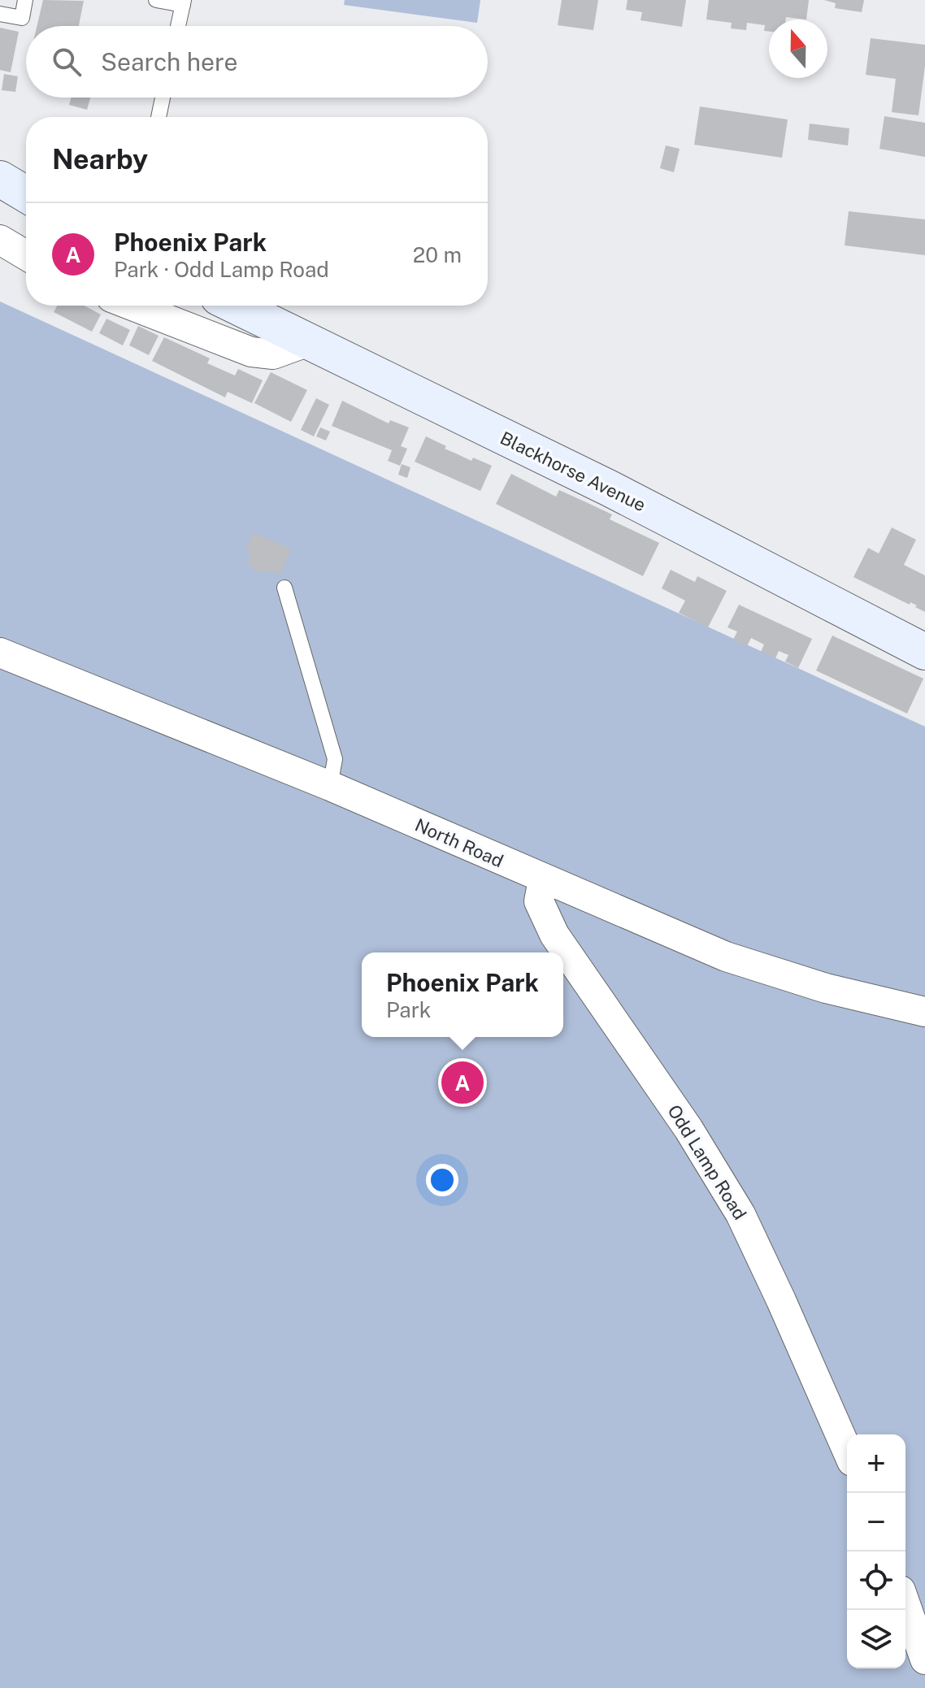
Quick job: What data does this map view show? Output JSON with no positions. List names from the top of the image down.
{
  "streets": {
    "main road": ["Blackhorse Avenue"],
    "street": ["North Road", "Odd Lamp Road"]
  },
  "crossings": [
    ["North Road", "Odd Lamp Road"]
  ],
  "north": "top",
  "page": {
    "search": "Search here",
    "heading": "Nearby",
    "list": [
      {
        "mark": "A",
        "name": "Phoenix Park",
        "note": "Park · Odd Lamp Road",
        "value": "20 m"
      }
    ],
    "popup": ["Phoenix Park", "Park"],
    "pins": "A",
    "map_buttons": ["+", "−"]
  }
}
